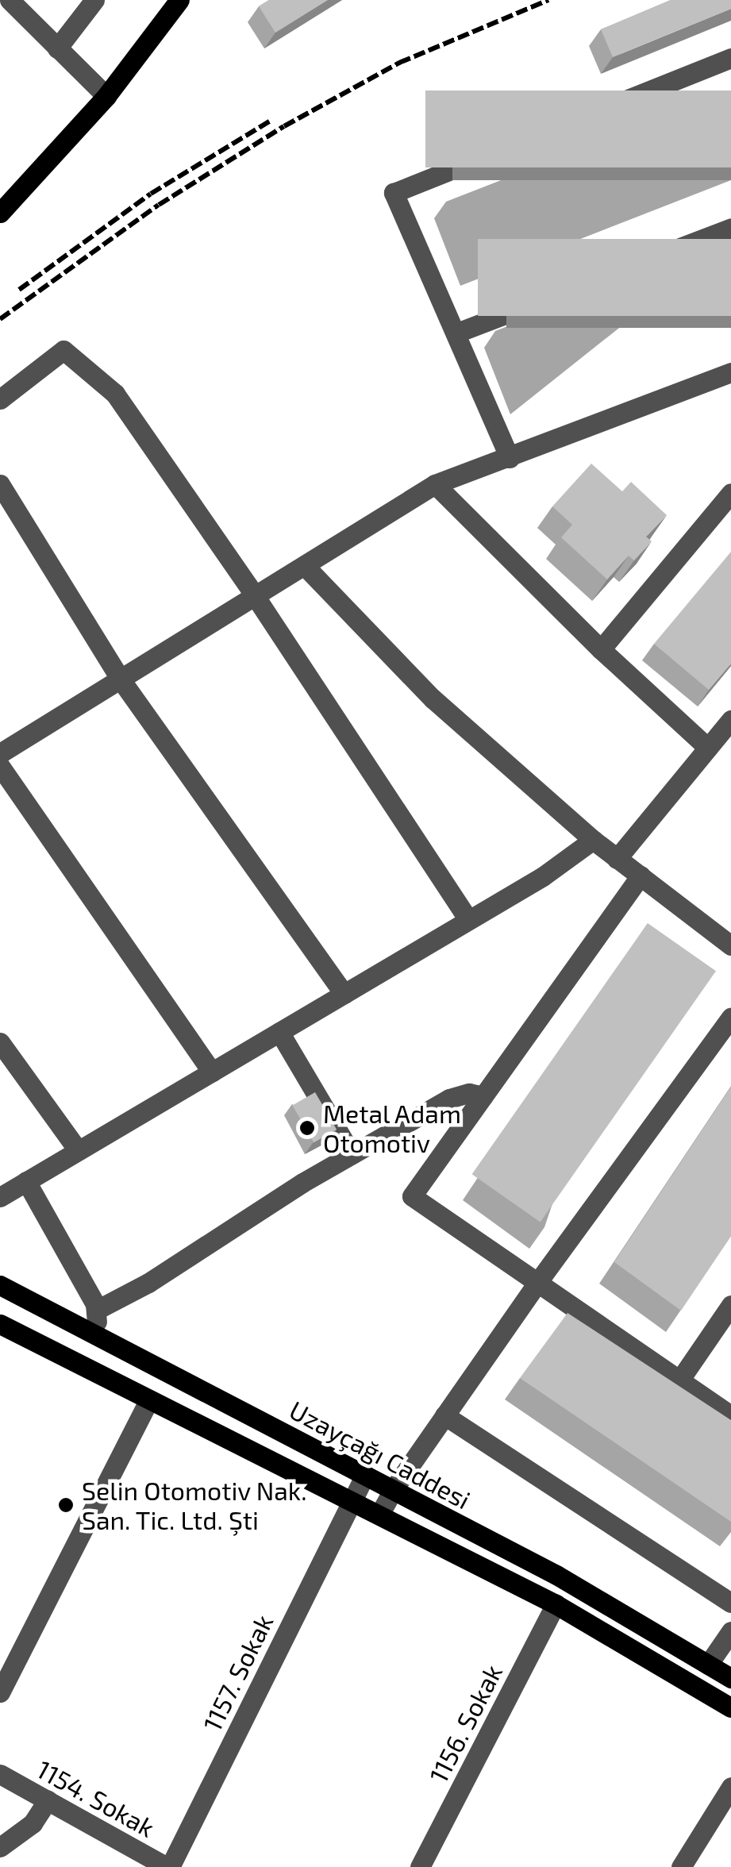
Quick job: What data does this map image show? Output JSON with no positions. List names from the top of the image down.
{
  "streets": {
    "main road": ["Uzayçağı Caddesi"],
    "street": ["1157. Sokak", "1156. Sokak", "1154. Sokak"]
  },
  "crossings": [
    ["Uzayçağı Caddesi", "1157. Sokak"],
    ["Uzayçağı Caddesi", "1156. Sokak"],
    ["1157. Sokak", "1154. Sokak"]
  ],
  "places": ["Metal Adam Otomotiv", "Selin Otomotiv Nak. San. Tic. Ltd. Şti"]
}
